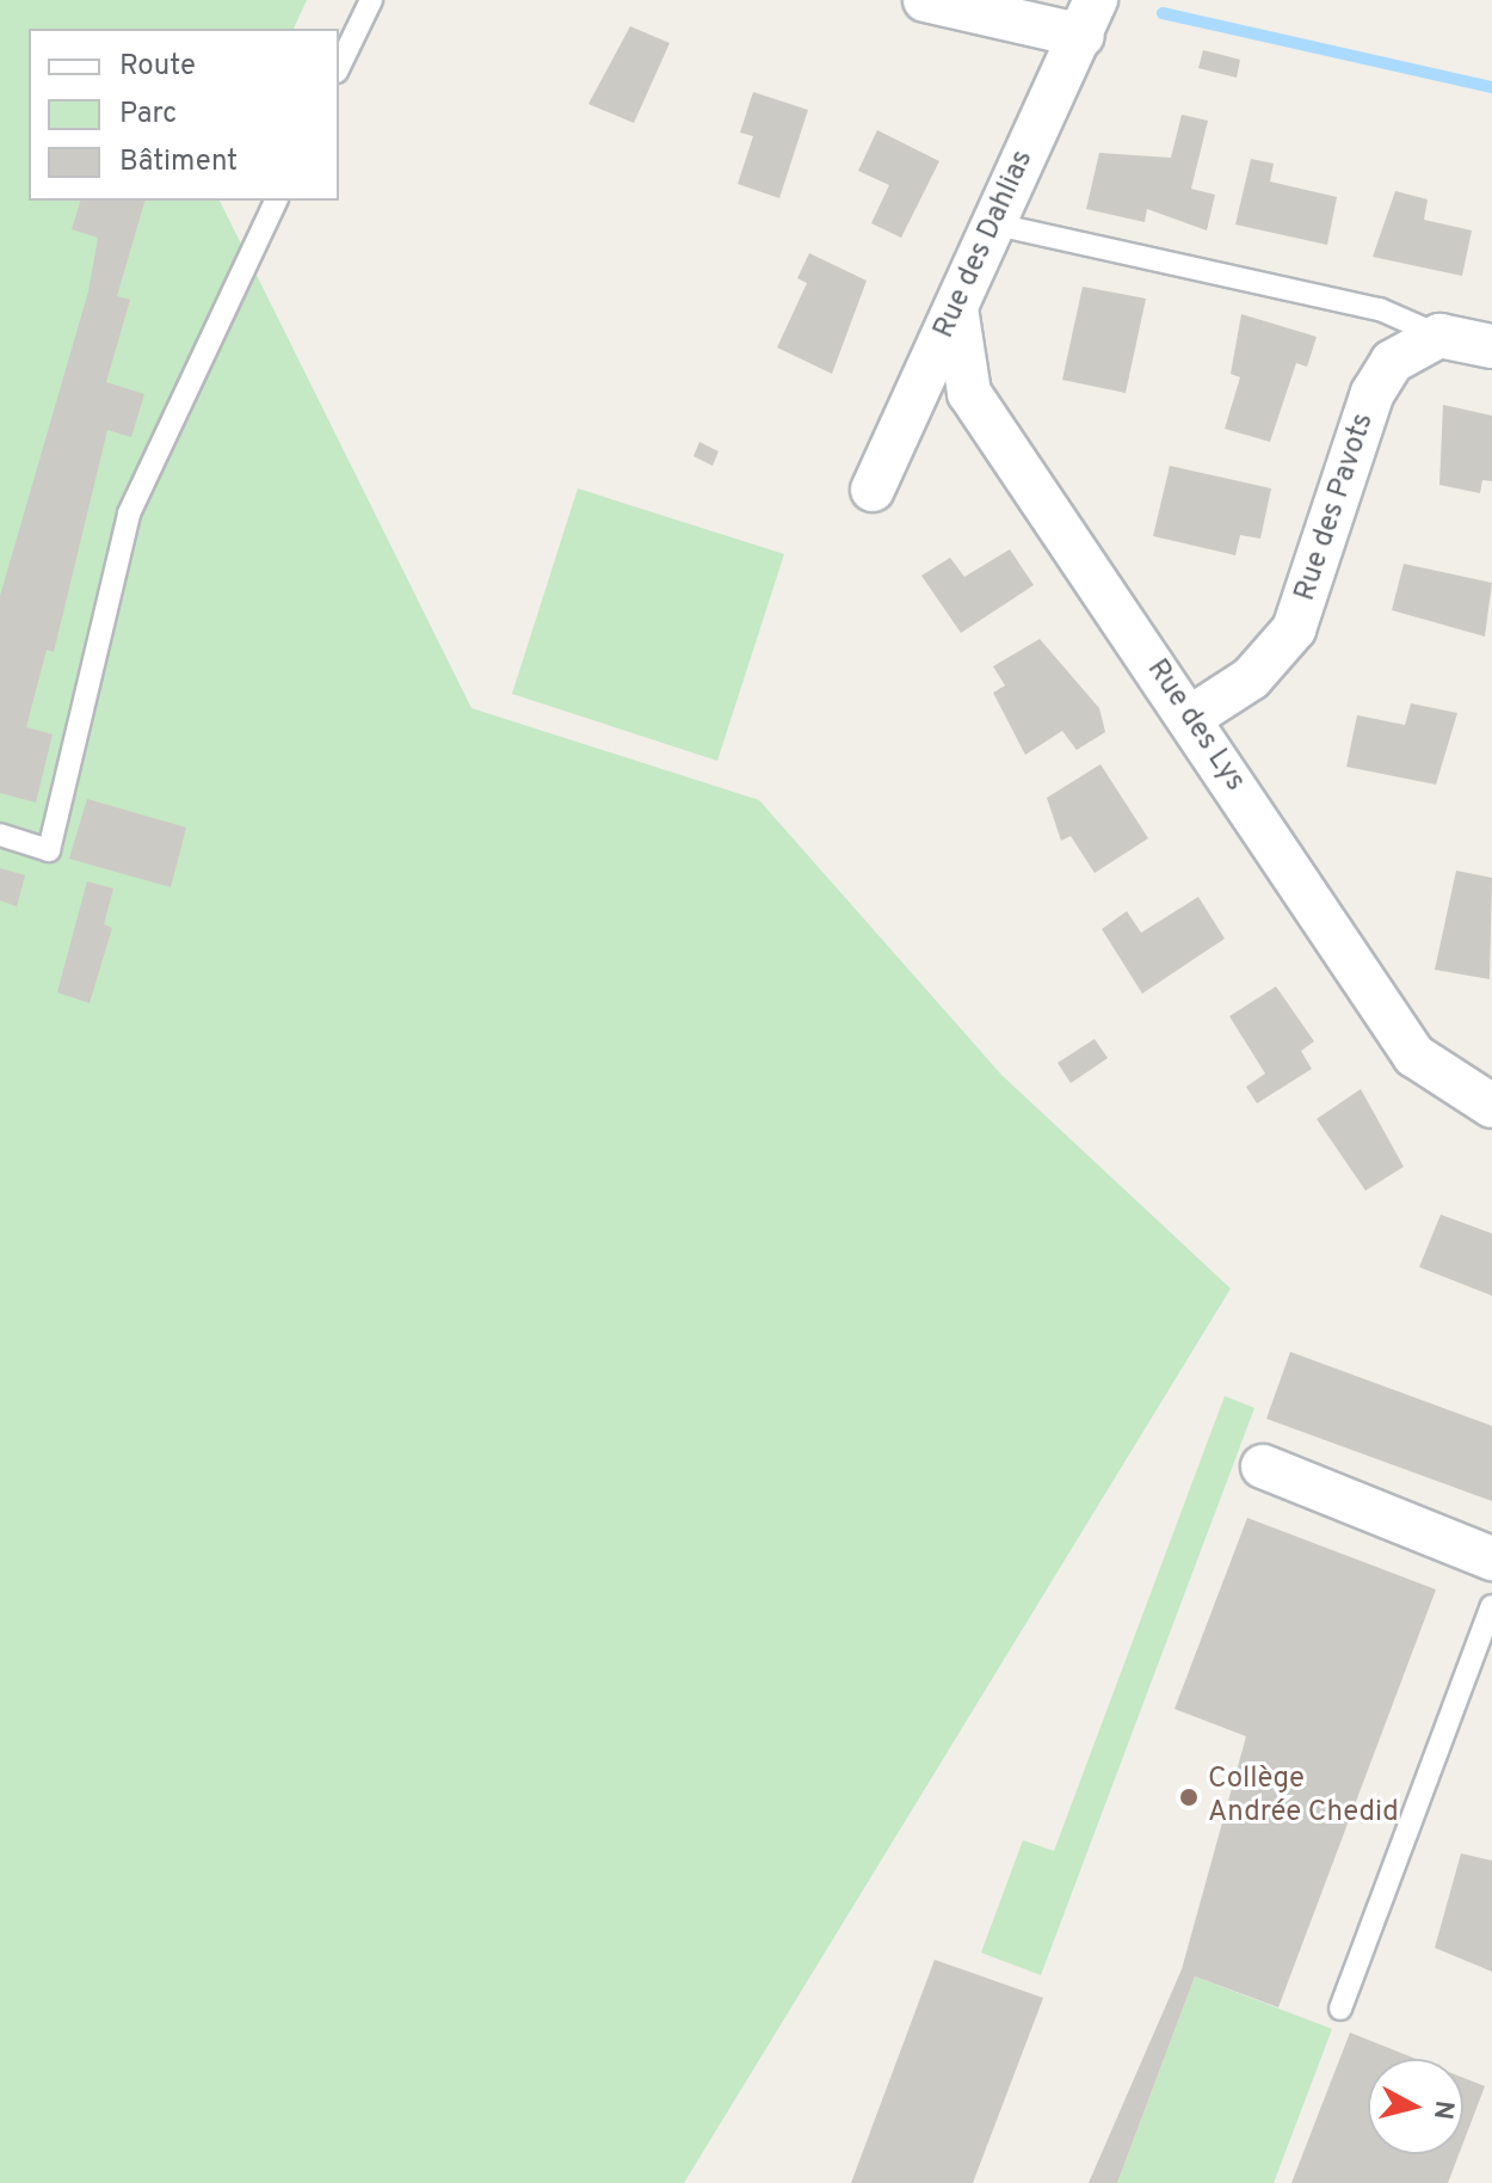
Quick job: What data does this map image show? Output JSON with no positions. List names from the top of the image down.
{
  "streets": {
    "street": ["Rue des Dahlias", "Rue des Pavots", "Rue des Lys"]
  },
  "crossings": [
    ["Rue des Dahlias", "Rue des Lys"],
    ["Rue des Pavots", "Rue des Lys"]
  ],
  "places": ["Collège Andrée Chedid"],
  "legend": ["Route", "Parc", "Bâtiment"],
  "north": "right"
}
